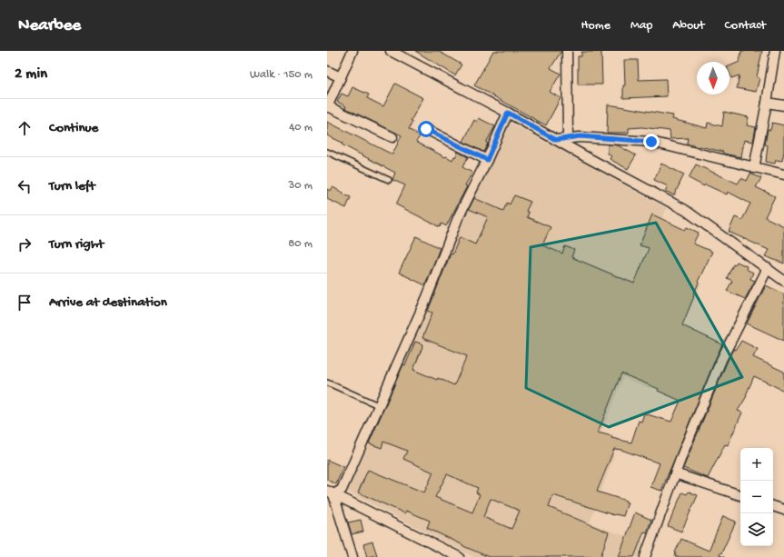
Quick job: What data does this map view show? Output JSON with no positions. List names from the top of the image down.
{
  "north": "bottom",
  "page": {
    "header": "Nearbee",
    "nav": [
      "Home",
      "Map",
      "About",
      "Contact"
    ],
    "heading": ["2 min", "Walk · 150 m"],
    "list": [
      ["Continue", "40 m"],
      ["Turn left", "30 m"],
      ["Turn right", "80 m"],
      "Arrive at destination"
    ],
    "map_buttons": ["+", "−"]
  }
}
